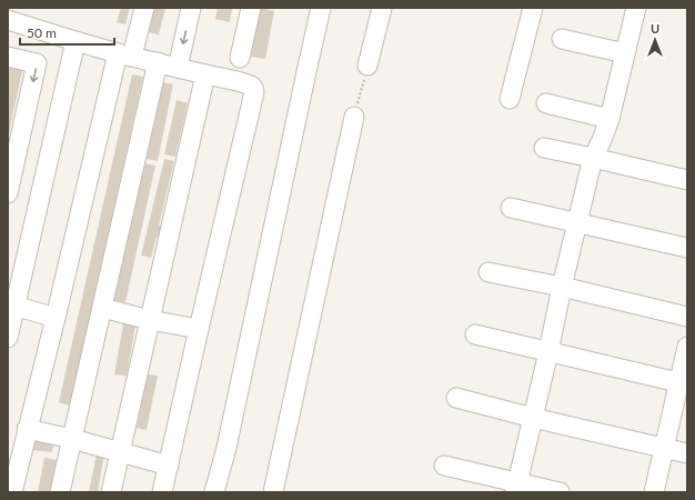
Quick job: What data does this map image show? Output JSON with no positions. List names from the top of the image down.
{
  "scale_bar": "50 m",
  "north": "top"
}
